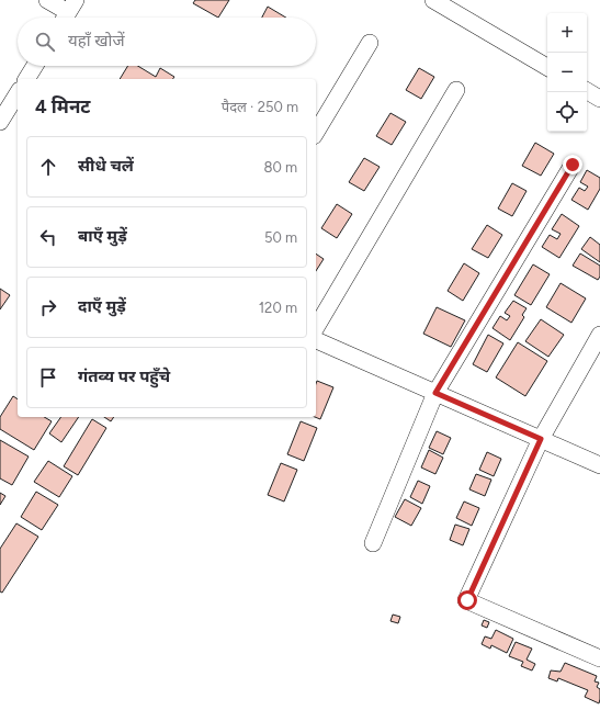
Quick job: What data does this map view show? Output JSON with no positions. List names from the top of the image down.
{
  "page": {
    "map_buttons": ["+", "−"],
    "search": "यहाँ खोजें",
    "heading": ["4 मिनट", "पैदल · 250 m"],
    "list": [
      ["सीधे चलें", "80 m"],
      ["बाएँ मुड़ें", "50 m"],
      ["दाएँ मुड़ें", "120 m"],
      "गंतव्य पर पहुँचे"
    ]
  }
}
